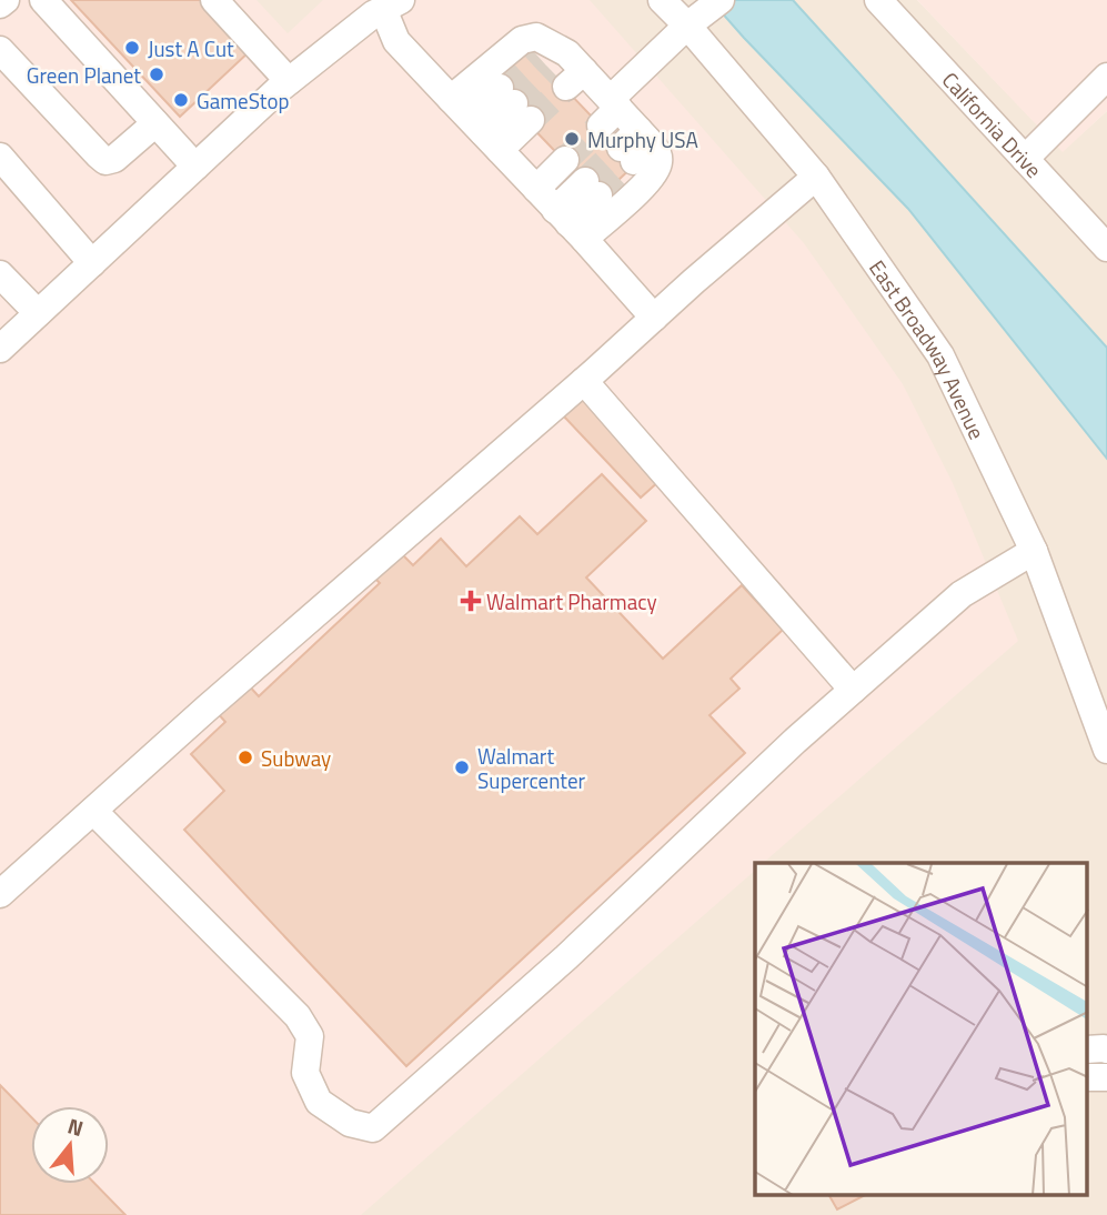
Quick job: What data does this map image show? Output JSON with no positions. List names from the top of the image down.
{
  "streets": {
    "street": ["California Drive", "East Broadway Avenue"]
  },
  "places": {
    "other": [
      "Just A Cut",
      "Green Planet",
      "GameStop",
      "Murphy USA",
      "Subway",
      "Walmart Supercenter"
    ],
    "health": ["Walmart Pharmacy"]
  },
  "north": "top"
}
